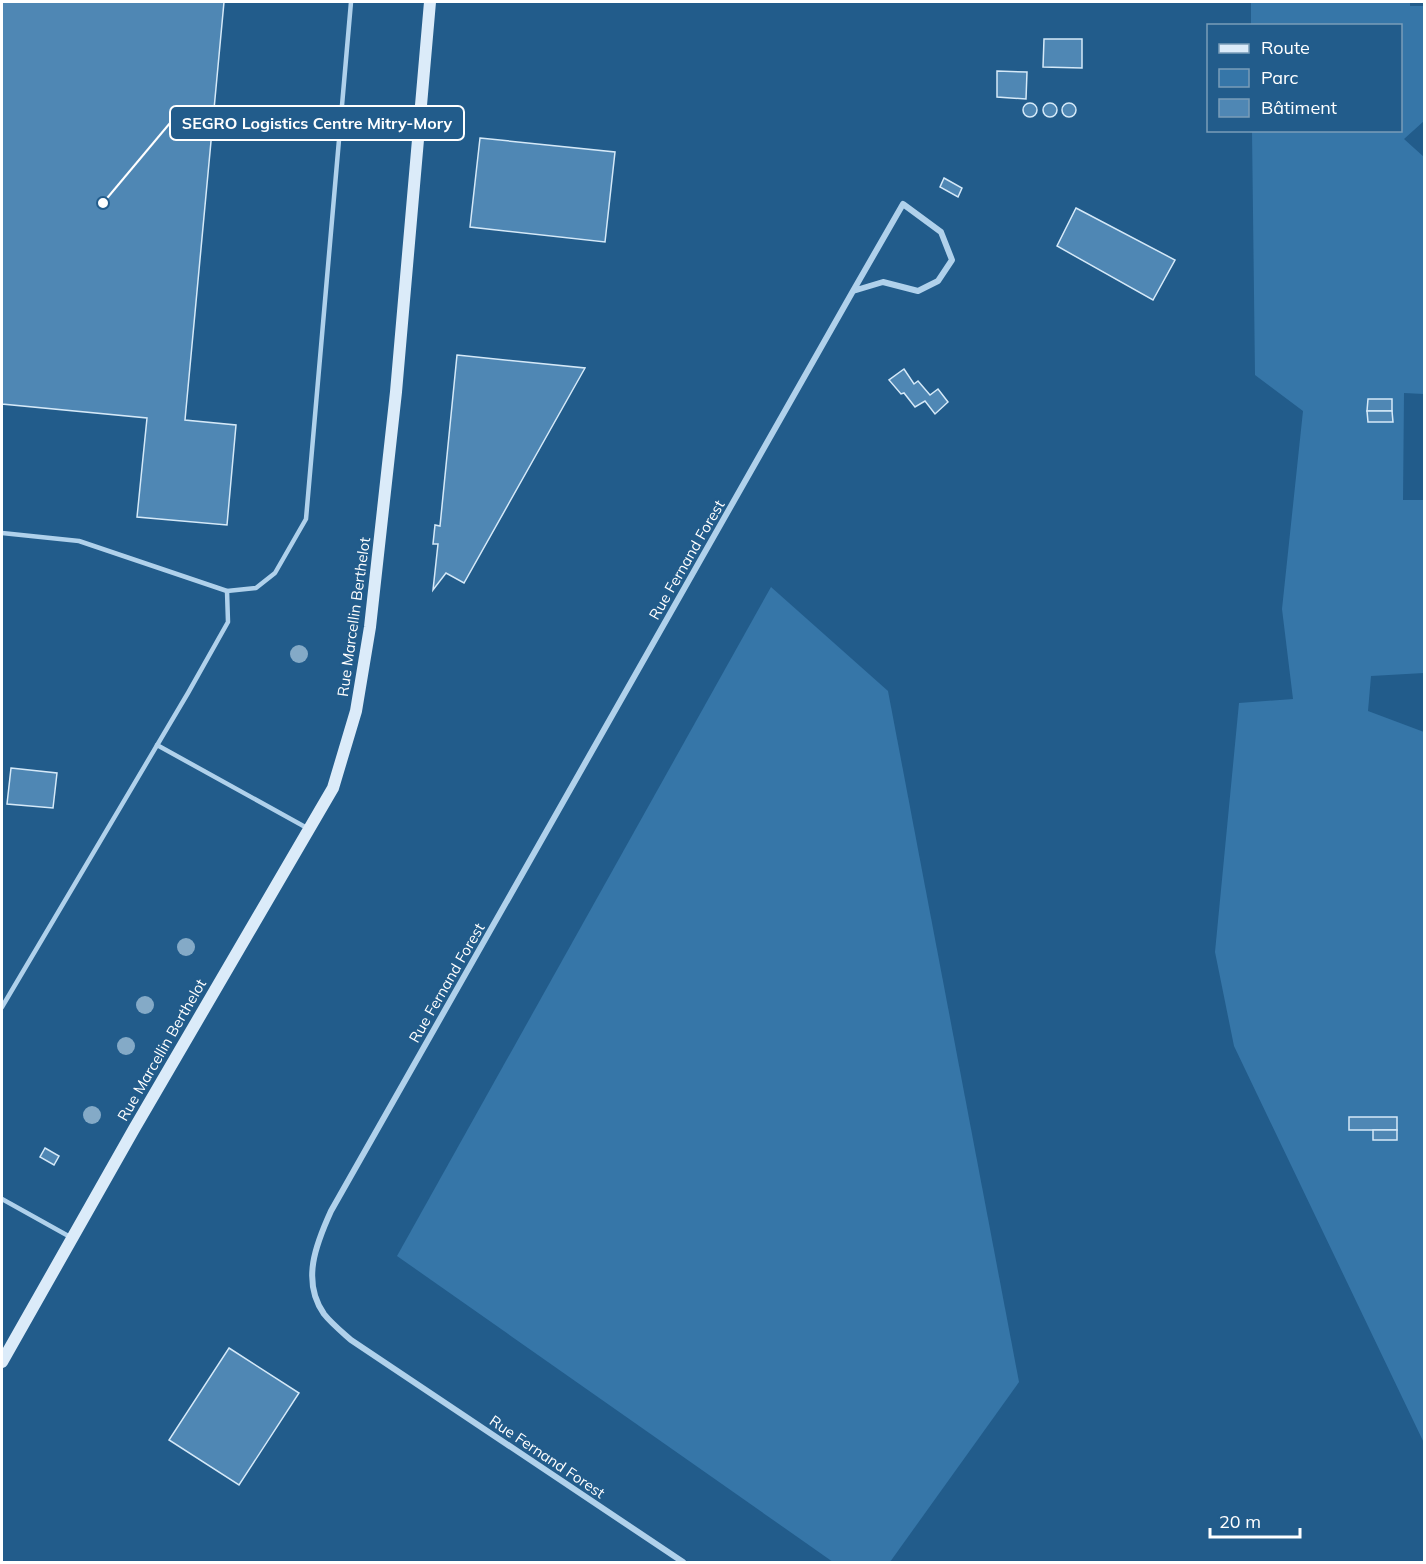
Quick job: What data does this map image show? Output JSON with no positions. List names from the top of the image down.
{
  "streets": {
    "street": ["Rue Fernand Forest", "Rue Marcellin Berthelot"]
  },
  "places": ["SEGRO Logistics Centre Mitry-Mory"],
  "legend": ["Route", "Parc", "Bâtiment"],
  "scale_bar": "20 m"
}
